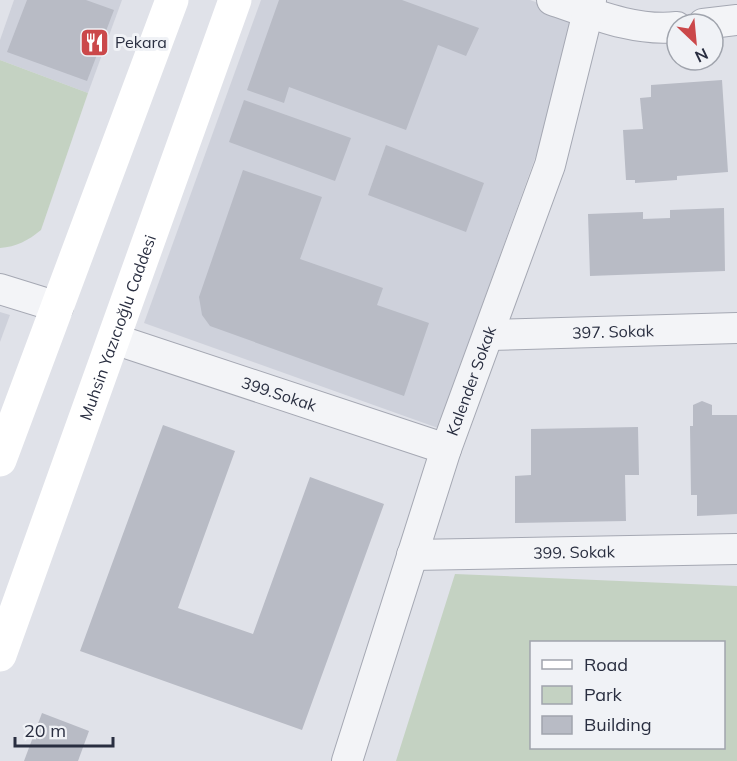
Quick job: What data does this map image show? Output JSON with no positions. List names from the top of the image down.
{
  "streets": {
    "main road": ["Muhsin Yazıcıoğlu Caddesi"],
    "street": [
      "397. Sokak",
      "Kalender Sokak",
      "399.Sokak",
      "399. Sokak"
    ]
  },
  "crossings": [
    ["Muhsin Yazıcıoğlu Caddesi", "399.Sokak"],
    ["397. Sokak", "Kalender Sokak"],
    ["Kalender Sokak", "399.Sokak"],
    ["Kalender Sokak", "399. Sokak"]
  ],
  "places": {
    "restaurant": ["Pekara"]
  },
  "legend": ["Road", "Park", "Building"],
  "scale_bar": "20 m",
  "north": "bottom right"
}
